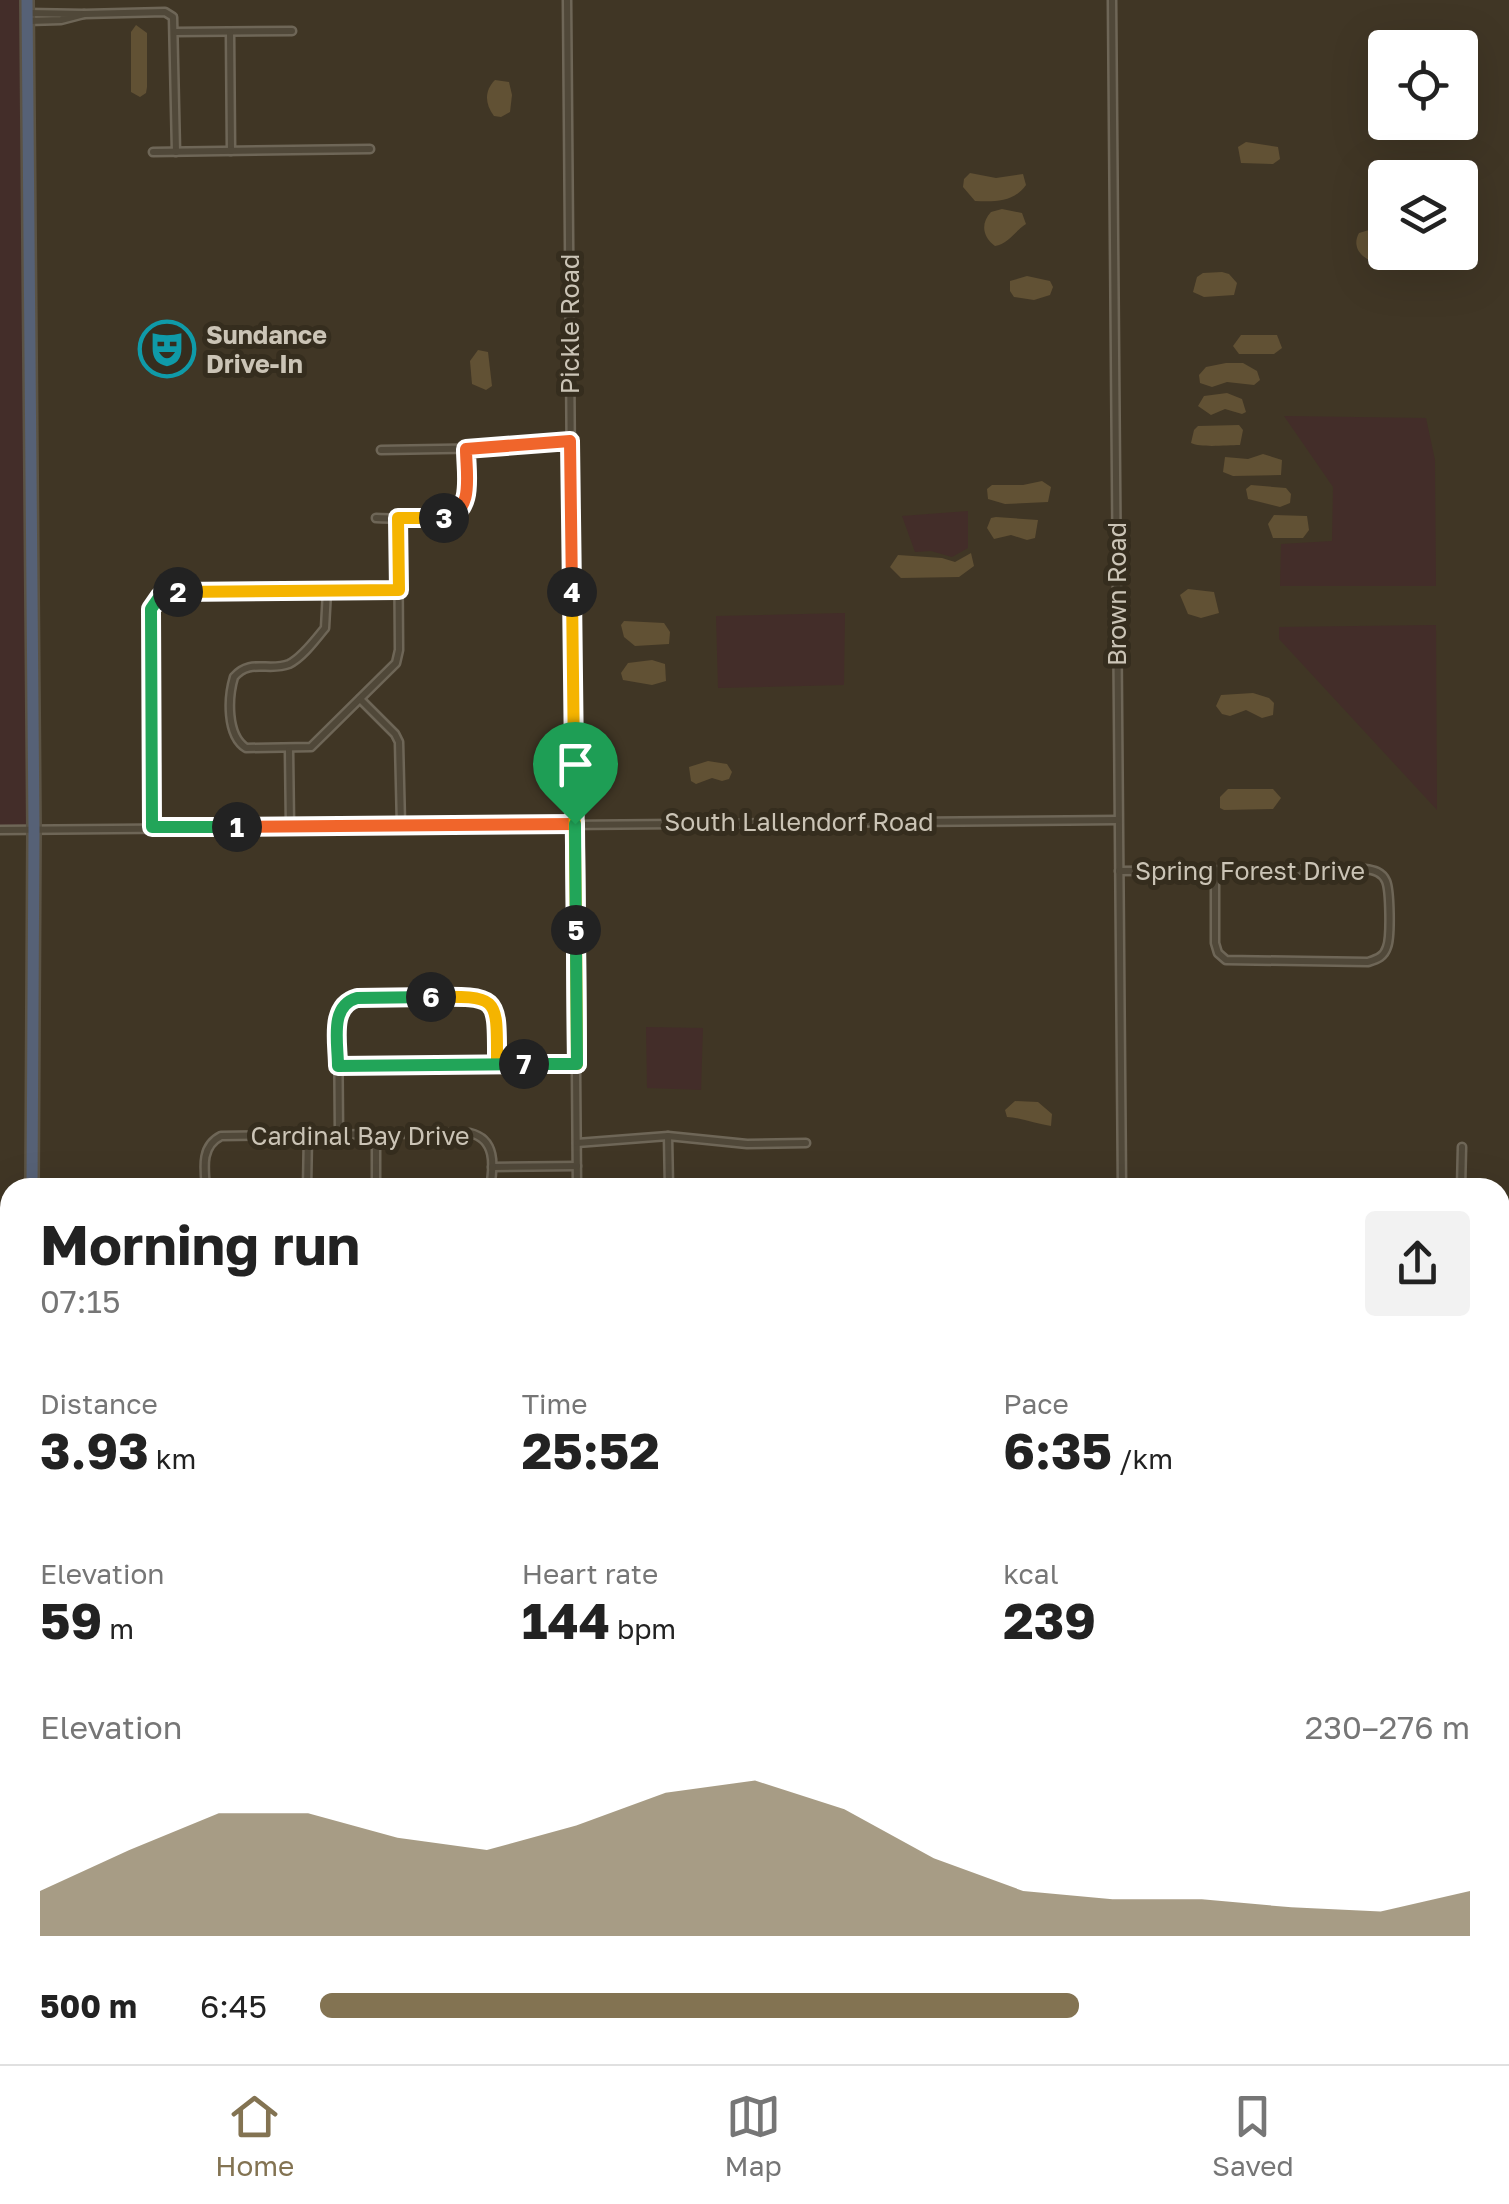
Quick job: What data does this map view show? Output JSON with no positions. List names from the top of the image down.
{
  "streets": {
    "street": [
      "Pickle Road",
      "Brown Road",
      "South Lallendorf Road",
      "Spring Forest Drive",
      "Cardinal Bay Drive"
    ]
  },
  "crossings": [
    ["Pickle Road", "South Lallendorf Road"],
    ["Pickle Road", "Cardinal Bay Drive"],
    ["Brown Road", "South Lallendorf Road"],
    ["Brown Road", "Spring Forest Drive"]
  ],
  "places": {
    "theatre": ["Sundance Drive-In"]
  },
  "page": {
    "pins": [
      "3",
      "2",
      "4",
      "1",
      "5",
      "6",
      "7"
    ],
    "heading": ["Morning run", "07:15"],
    "stats": [
      ["Distance", "3.93 km"],
      ["Time", "25:52"],
      ["Pace", "6:35 /km"],
      ["Elevation", "59 m"],
      ["Heart rate", "144 bpm"],
      ["kcal", "239"]
    ],
    "chart": ["Elevation", "230–276 m"],
    "list": [
      {
        "name": "500 m",
        "note": "6:45"
      }
    ],
    "tabs": ["Home", "Map", "Saved"]
  }
}
